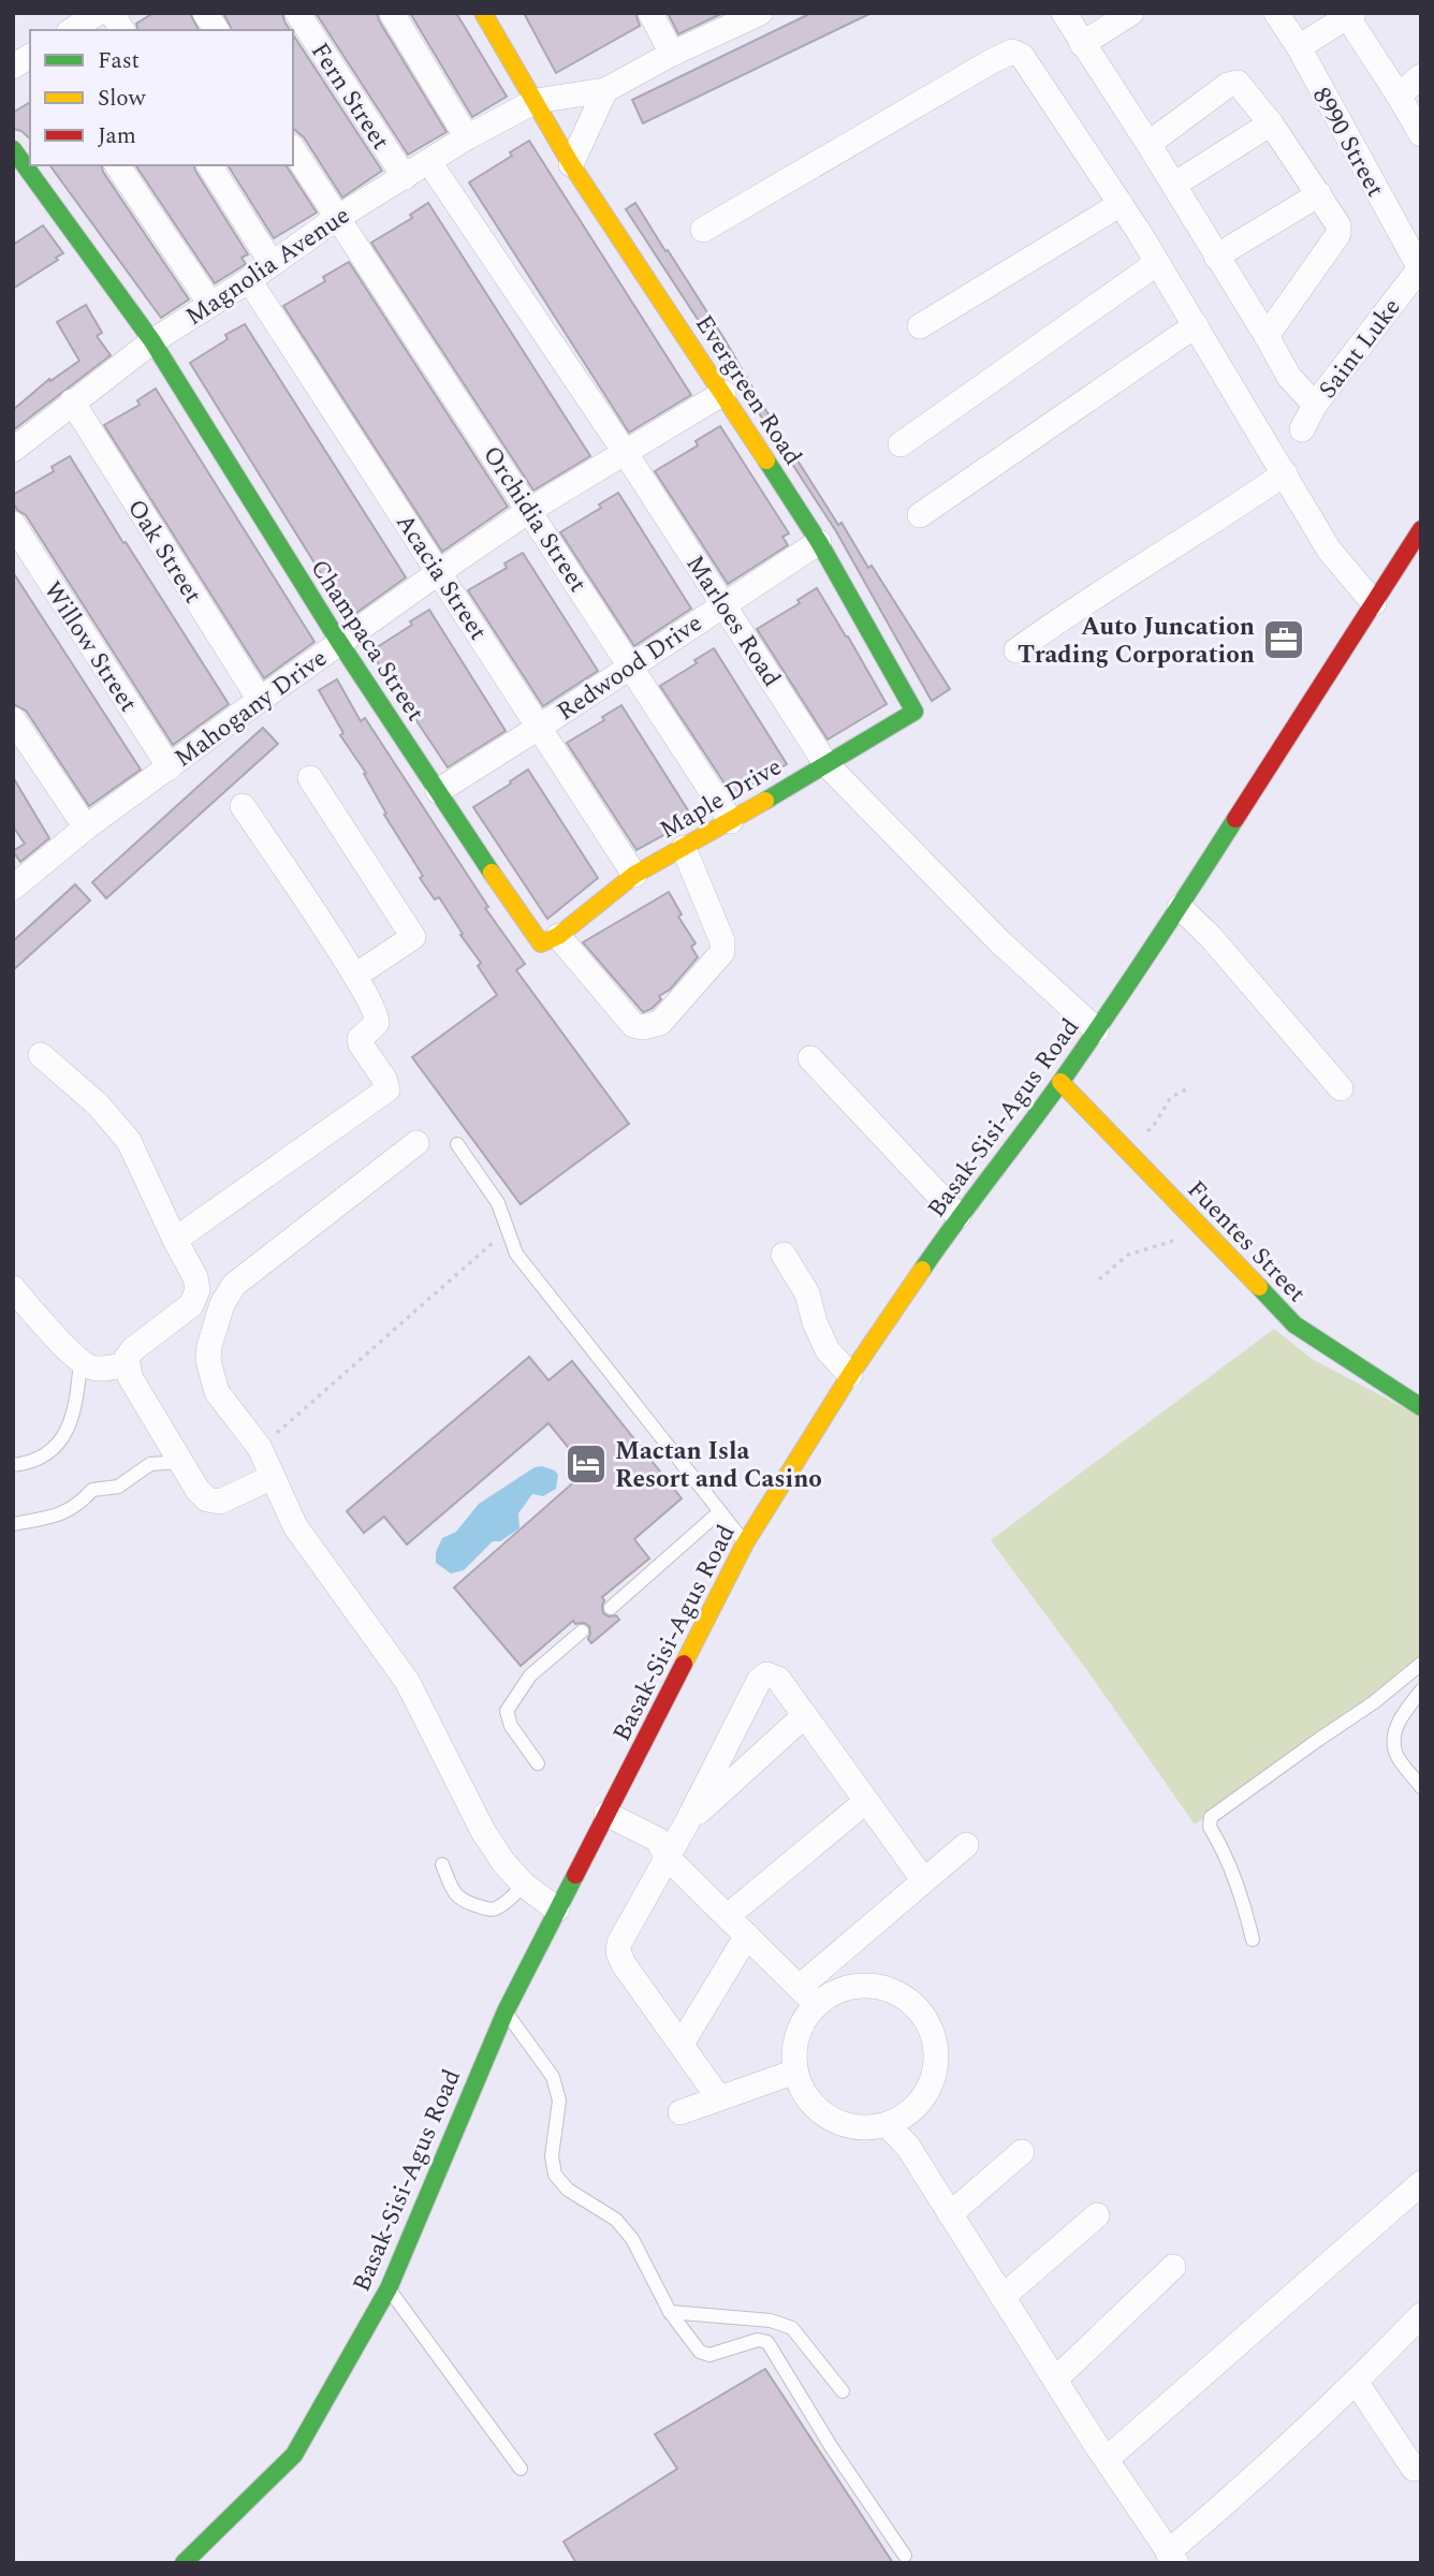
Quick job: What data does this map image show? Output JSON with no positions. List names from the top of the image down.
{
  "streets": {
    "street": [
      "Fern Street",
      "8990 Street",
      "Magnolia Avenue",
      "Saint Luke",
      "Evergreen Road",
      "Orchidia Street",
      "Oak Street",
      "Acacia Street",
      "Marloes Road",
      "Champaca Street",
      "Willow Street",
      "Redwood Drive",
      "Mahogany Drive",
      "Maple Drive",
      "Basak-Sisi-Agus Road",
      "Fuentes Street"
    ]
  },
  "crossings": [
    ["Fern Street", "Magnolia Avenue"],
    ["8990 Street", "Saint Luke"],
    ["Magnolia Avenue", "Evergreen Road"],
    ["Magnolia Avenue", "Orchidia Street"],
    ["Magnolia Avenue", "Oak Street"],
    ["Magnolia Avenue", "Acacia Street"],
    ["Magnolia Avenue", "Marloes Road"],
    ["Magnolia Avenue", "Champaca Street"],
    ["Evergreen Road", "Redwood Drive"],
    ["Evergreen Road", "Mahogany Drive"],
    ["Evergreen Road", "Maple Drive"],
    ["Orchidia Street", "Redwood Drive"],
    ["Orchidia Street", "Mahogany Drive"],
    ["Orchidia Street", "Maple Drive"],
    ["Oak Street", "Mahogany Drive"],
    ["Acacia Street", "Redwood Drive"],
    ["Acacia Street", "Mahogany Drive"],
    ["Acacia Street", "Maple Drive"],
    ["Marloes Road", "Redwood Drive"],
    ["Marloes Road", "Mahogany Drive"],
    ["Marloes Road", "Maple Drive"],
    ["Marloes Road", "Basak-Sisi-Agus Road"],
    ["Champaca Street", "Redwood Drive"],
    ["Champaca Street", "Mahogany Drive"],
    ["Champaca Street", "Maple Drive"],
    ["Willow Street", "Mahogany Drive"],
    ["Basak-Sisi-Agus Road", "Fuentes Street"]
  ],
  "places": {
    "office": ["Auto Juncation Trading Corporation"],
    "hotel": ["Mactan Isla Resort and Casino"]
  },
  "legend": ["Fast", "Slow", "Jam"]
}
